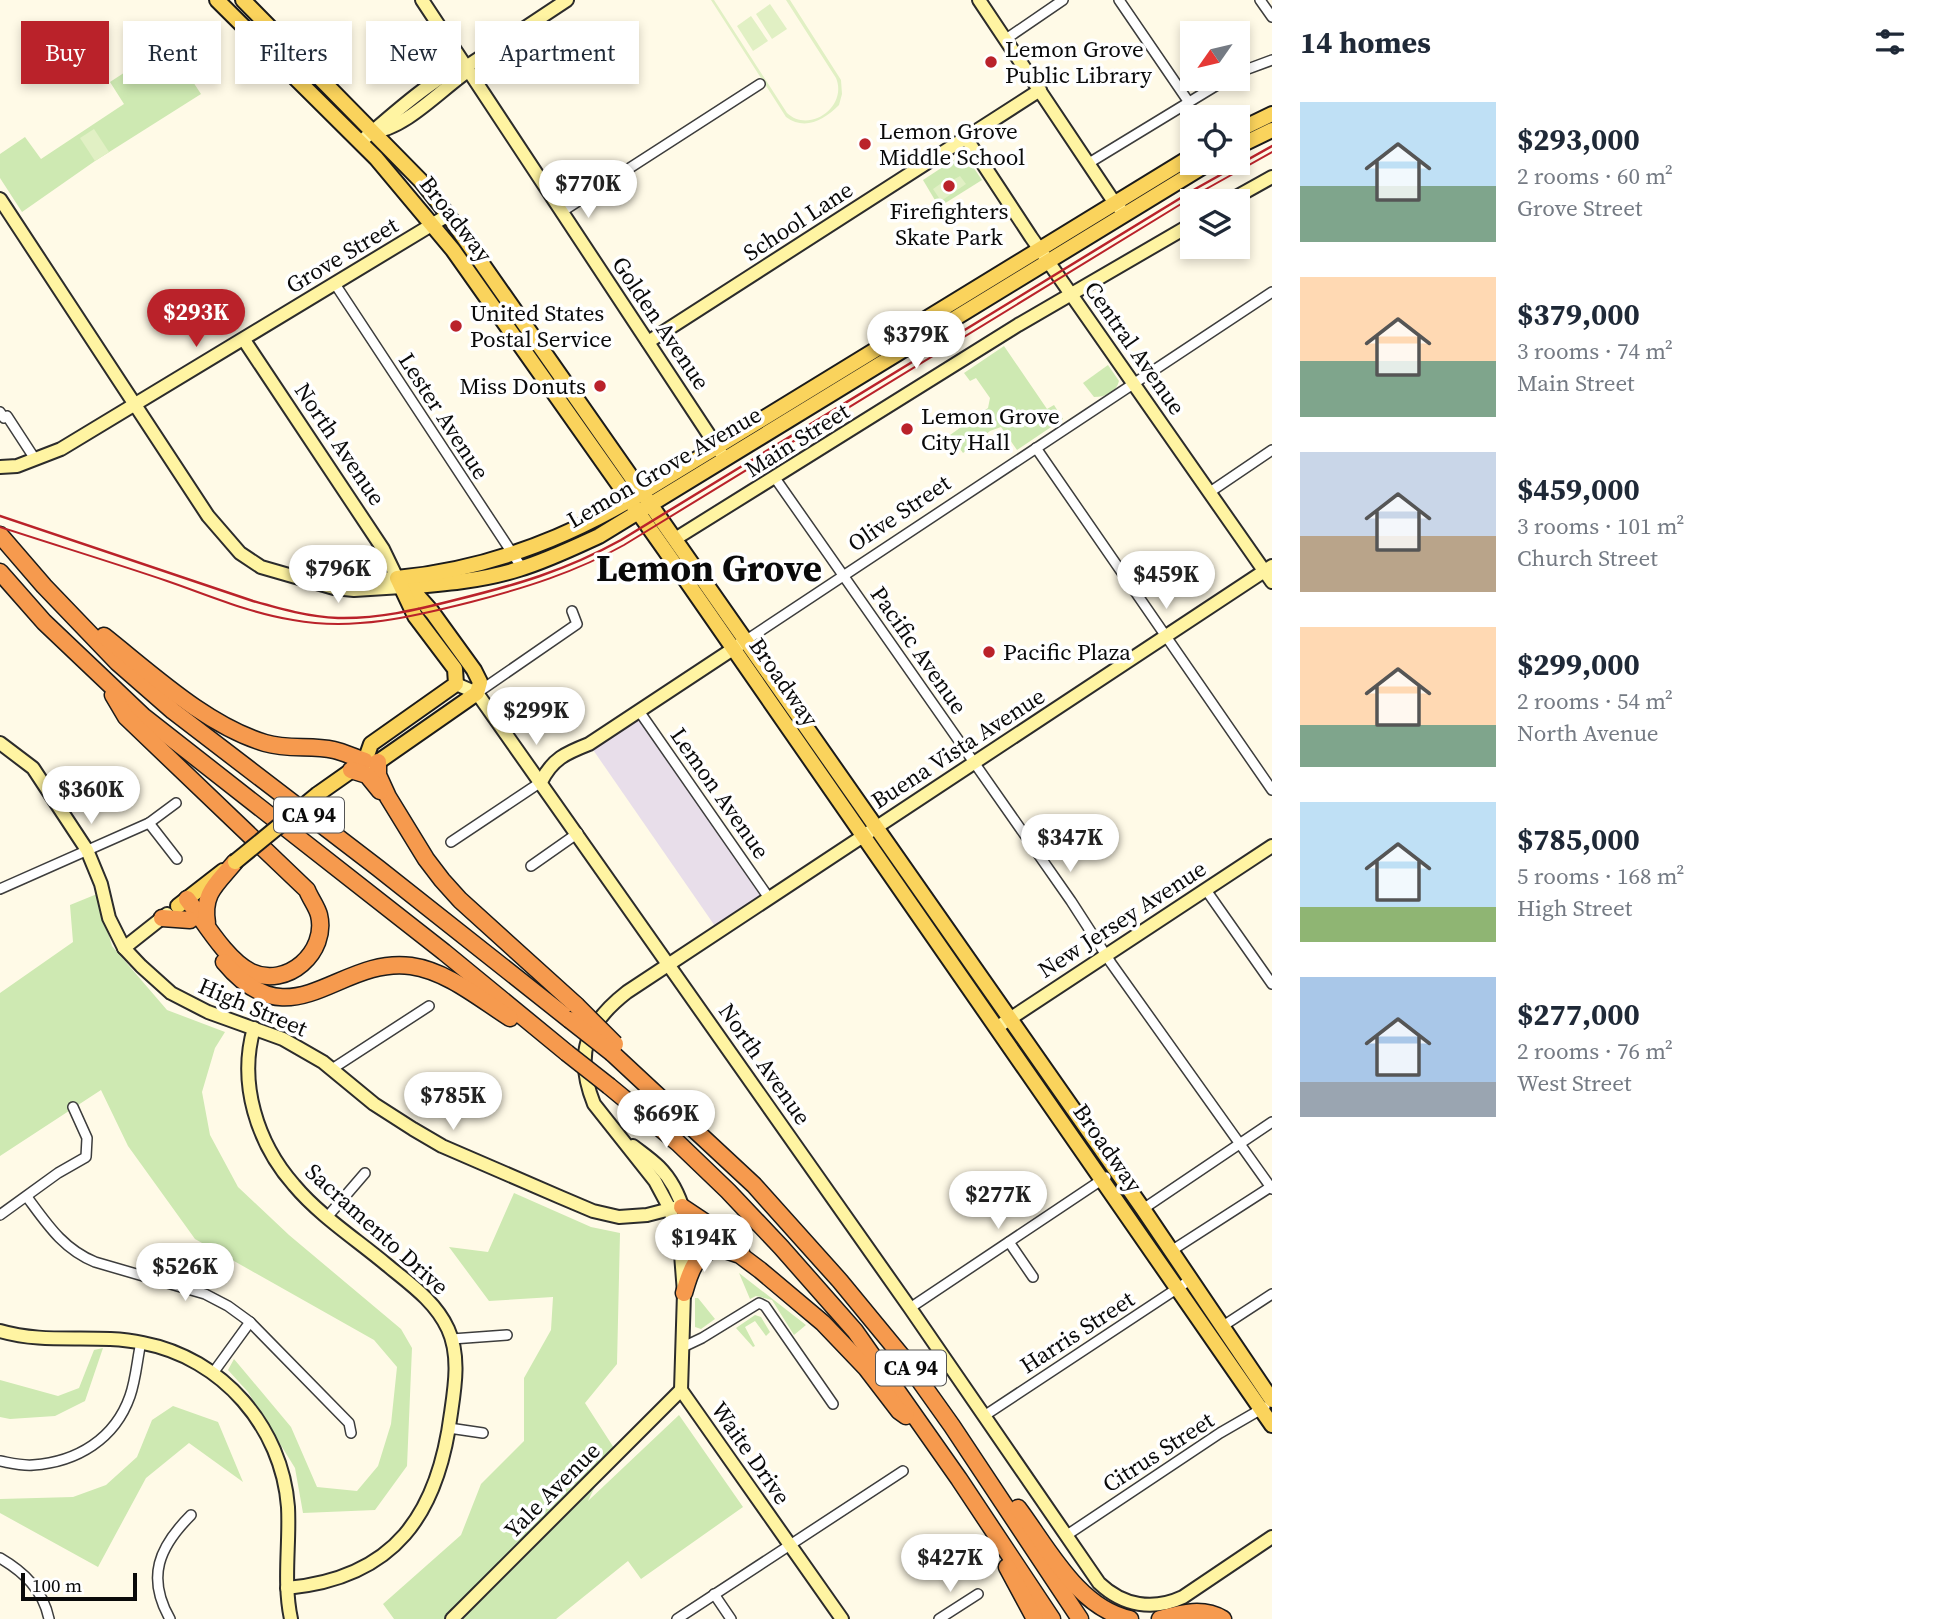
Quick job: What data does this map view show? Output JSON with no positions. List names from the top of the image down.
{
  "streets": {
    "highway": ["CA 94"],
    "main road": ["Broadway", "North Avenue", "Lemon Grove Avenue"],
    "street": [
      "School Lane",
      "Grove Street",
      "Golden Avenue",
      "Central Avenue",
      "Lester Avenue",
      "Main Street",
      "Olive Street",
      "Pacific Avenue",
      "Buena Vista Avenue",
      "Lemon Avenue",
      "New Jersey Avenue",
      "High Street",
      "Sacramento Drive",
      "Harris Street",
      "Citrus Street",
      "Waite Drive",
      "Yale Avenue"
    ]
  },
  "crossings": [
    ["Broadway", "Grove Street"],
    ["Broadway", "Main Street"],
    ["Broadway", "Lemon Grove Avenue"],
    ["Broadway", "Olive Street"],
    ["Broadway", "Buena Vista Avenue"],
    ["Broadway", "New Jersey Avenue"],
    ["Broadway", "Harris Street"],
    ["Broadway", "Citrus Street"],
    ["School Lane", "Golden Avenue"],
    ["School Lane", "Central Avenue"],
    ["Grove Street", "Lester Avenue"],
    ["Grove Street", "North Avenue"],
    ["Grove Street", "Lemon Grove Avenue"],
    ["Golden Avenue", "Lemon Grove Avenue"],
    ["Central Avenue", "Main Street"],
    ["Central Avenue", "Lemon Grove Avenue"],
    ["Central Avenue", "Olive Street"],
    ["Central Avenue", "Buena Vista Avenue"],
    ["Lester Avenue", "Lemon Grove Avenue"],
    ["Main Street", "Pacific Avenue"],
    ["North Avenue", "Lemon Grove Avenue"],
    ["North Avenue", "Olive Street"],
    ["North Avenue", "Buena Vista Avenue"],
    ["North Avenue", "Harris Street"],
    ["North Avenue", "Citrus Street"],
    ["North Avenue", "Waite Drive"],
    ["Olive Street", "Pacific Avenue"],
    ["Olive Street", "Lemon Avenue"],
    ["Pacific Avenue", "Buena Vista Avenue"],
    ["Pacific Avenue", "New Jersey Avenue"],
    ["Buena Vista Avenue", "Lemon Avenue"],
    ["Buena Vista Avenue", "Waite Drive"],
    ["High Street", "Sacramento Drive"],
    ["High Street", "Waite Drive"],
    ["Waite Drive", "Yale Avenue"]
  ],
  "districts": ["Lemon Grove"],
  "places": [
    "Lemon Grove Public Library",
    "Lemon Grove Middle School",
    "Firefighters Skate Park",
    "United States Postal Service",
    "Miss Donuts",
    "Lemon Grove City Hall",
    "Pacific Plaza"
  ],
  "scale_bar": "100 m",
  "north": "bottom left",
  "page": {
    "heading": "14 homes",
    "chip": [
      "Buy",
      "Rent",
      "Filters",
      "New",
      "Apartment"
    ],
    "list": [
      {
        "name": "$293,000",
        "note": "2 rooms · 60 m² · Grove Street"
      },
      {
        "name": "$379,000",
        "note": "3 rooms · 74 m² · Main Street"
      },
      {
        "name": "$459,000",
        "note": "3 rooms · 101 m² · Church Street"
      },
      {
        "name": "$299,000",
        "note": "2 rooms · 54 m² · North Avenue"
      },
      {
        "name": "$785,000",
        "note": "5 rooms · 168 m² · High Street"
      },
      {
        "name": "$277,000",
        "note": "2 rooms · 76 m² · West Street"
      }
    ],
    "price": [
      "$770K",
      "$293K",
      "$379K",
      "$796K",
      "$459K",
      "$299K",
      "$360K",
      "$347K",
      "$785K",
      "$669K",
      "$277K",
      "$194K",
      "$526K",
      "$427K"
    ],
    "scale": "100 m"
  }
}
